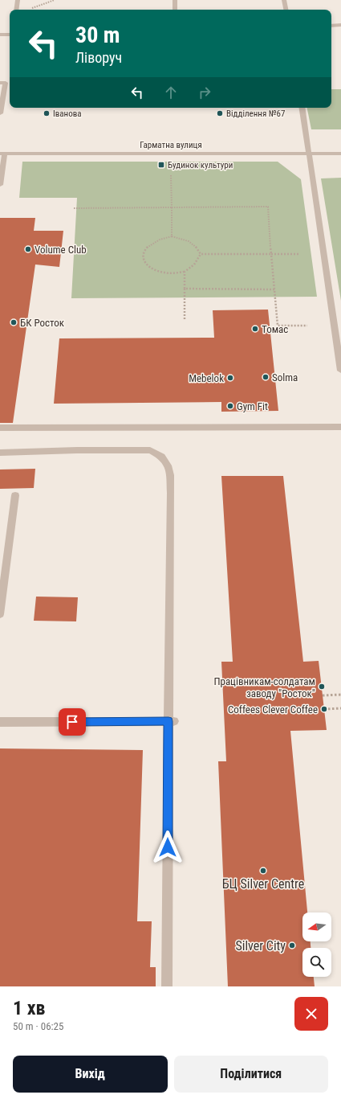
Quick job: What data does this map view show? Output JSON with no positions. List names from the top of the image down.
{
  "streets": {
    "street": ["Гарматна вулиця"]
  },
  "places": {
    "other": [
      "Іванова",
      "Відділення №67",
      "Volume Club",
      "БК Росток",
      "Томас",
      "Solma",
      "Mebelok",
      "Gym Fit",
      "Працівникам-солдатам заводу \"Росток\"",
      "Coffees Clever Coffee",
      "БЦ Silver Centre",
      "Silver City"
    ],
    "transit": ["Будинок культури"]
  },
  "north": "left",
  "page": {
    "turn": ["30 m", "Ліворуч"],
    "heading": ["1 хв", "50 m · 06:25"],
    "buttons": ["Вихід", "Поділитися"]
  }
}
